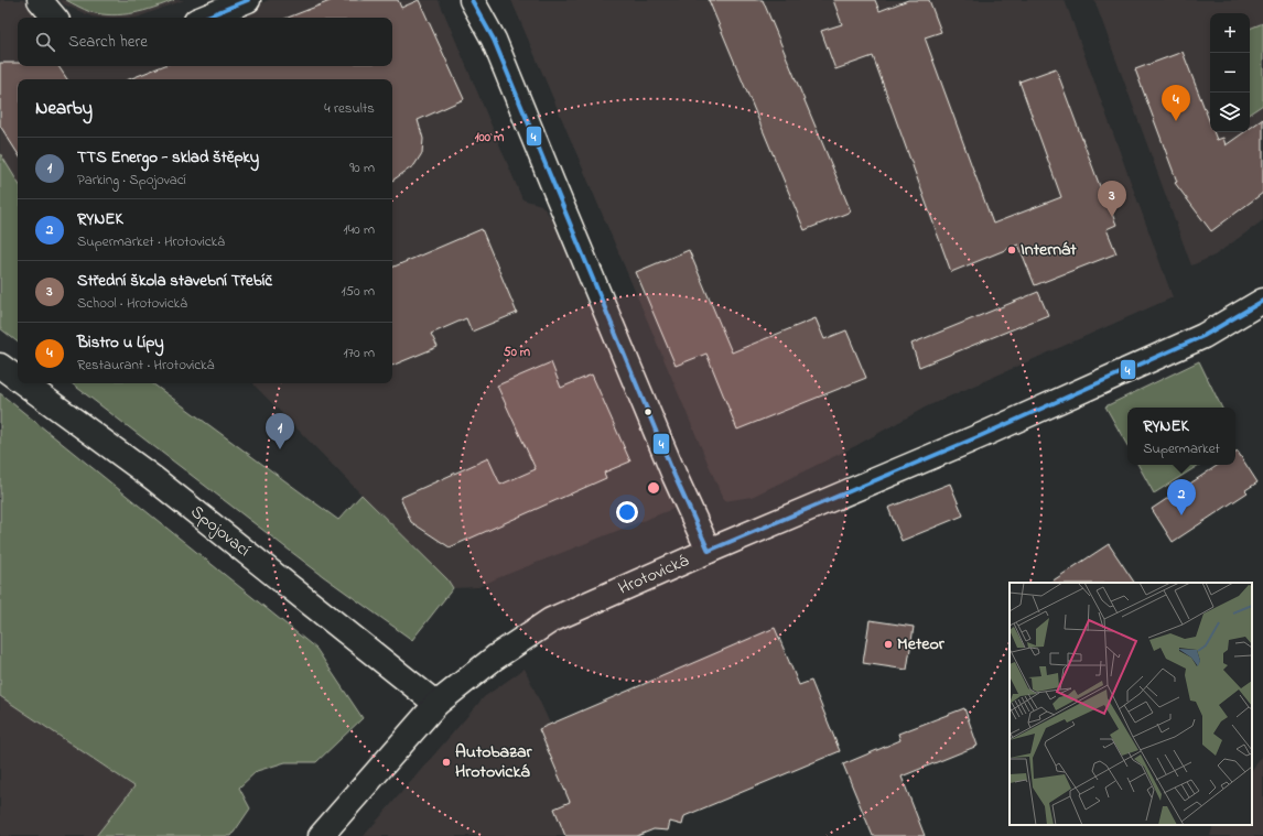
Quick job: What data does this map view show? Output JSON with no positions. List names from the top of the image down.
{
  "streets": {
    "main road": ["Spojovací", "Hrotovická"]
  },
  "crossings": [
    ["Spojovací", "Hrotovická"]
  ],
  "places": ["Internát", "Meteor", "Autobazar Hrotovická"],
  "lines": ["transit line 4"],
  "page": {
    "map_buttons": ["+", "−"],
    "search": "Search here",
    "heading": ["Nearby", "4 results"],
    "pins": [
      "4",
      "3",
      "1",
      "2"
    ],
    "list": [
      {
        "mark": "1",
        "name": "TTS Energo - sklad štěpky",
        "note": "Parking · Spojovací",
        "value": "90 m"
      },
      {
        "mark": "2",
        "name": "RYNEK",
        "note": "Supermarket · Hrotovická",
        "value": "140 m"
      },
      {
        "mark": "3",
        "name": "Střední škola stavební Třebíč",
        "note": "School · Hrotovická",
        "value": "150 m"
      },
      {
        "mark": "4",
        "name": "Bistro u Lípy",
        "note": "Restaurant · Hrotovická",
        "value": "170 m"
      }
    ],
    "popup": ["RYNEK", "Supermarket"]
  },
  "rings": ["100 m", "50 m"]
}
